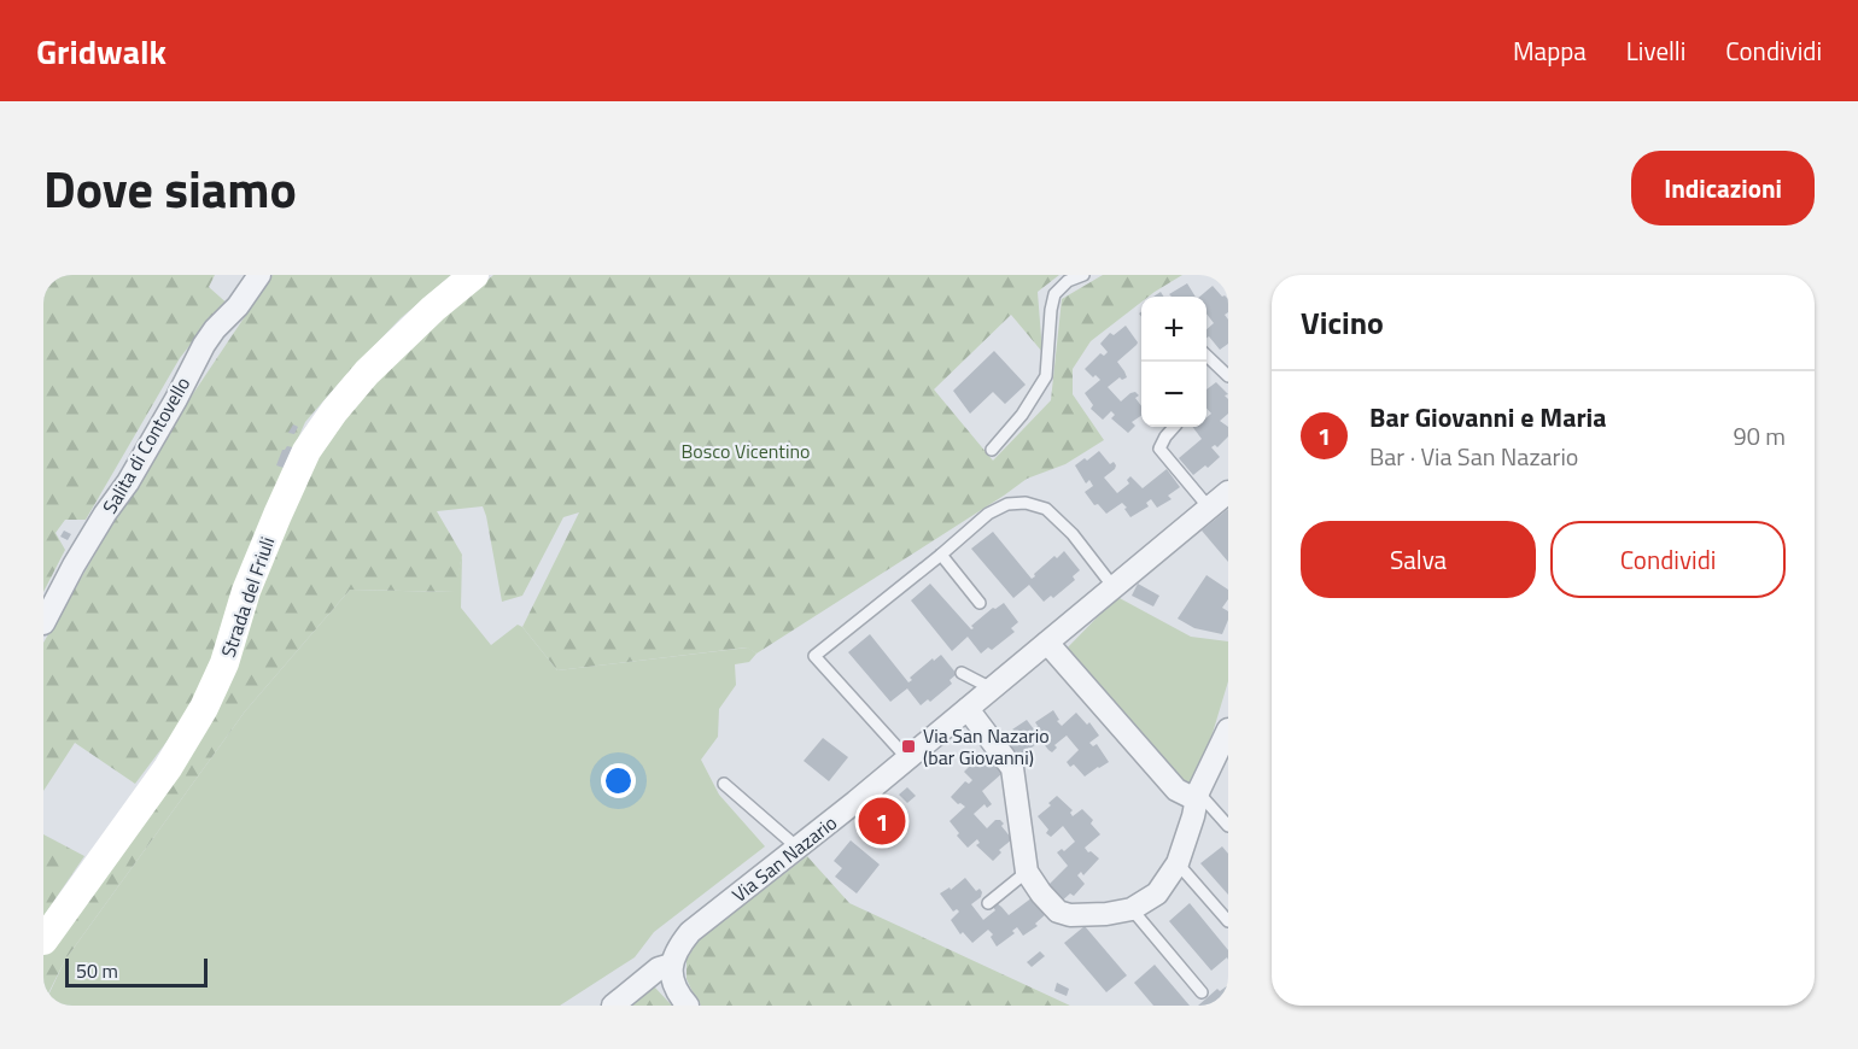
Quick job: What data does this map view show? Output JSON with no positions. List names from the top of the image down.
{
  "streets": {
    "main road": ["Strada del Friuli"],
    "street": ["Salita di Contovello", "Via San Nazario"]
  },
  "parks": ["Bosco Vicentino"],
  "places": {
    "transit": ["Via San Nazario (bar Giovanni)"]
  },
  "scale_bar": "50 m",
  "page": {
    "header": "Gridwalk",
    "nav": ["Mappa", "Livelli", "Condividi"],
    "title": "Dove siamo",
    "buttons": [
      "Indicazioni",
      ["Salva", "Condividi"]
    ],
    "heading": "Vicino",
    "map_buttons": ["+", "−"],
    "list": [
      {
        "mark": "1",
        "name": "Bar Giovanni e Maria",
        "note": "Bar · Via San Nazario",
        "value": "90 m"
      }
    ],
    "pins": "1",
    "scale": "50 m"
  }
}
